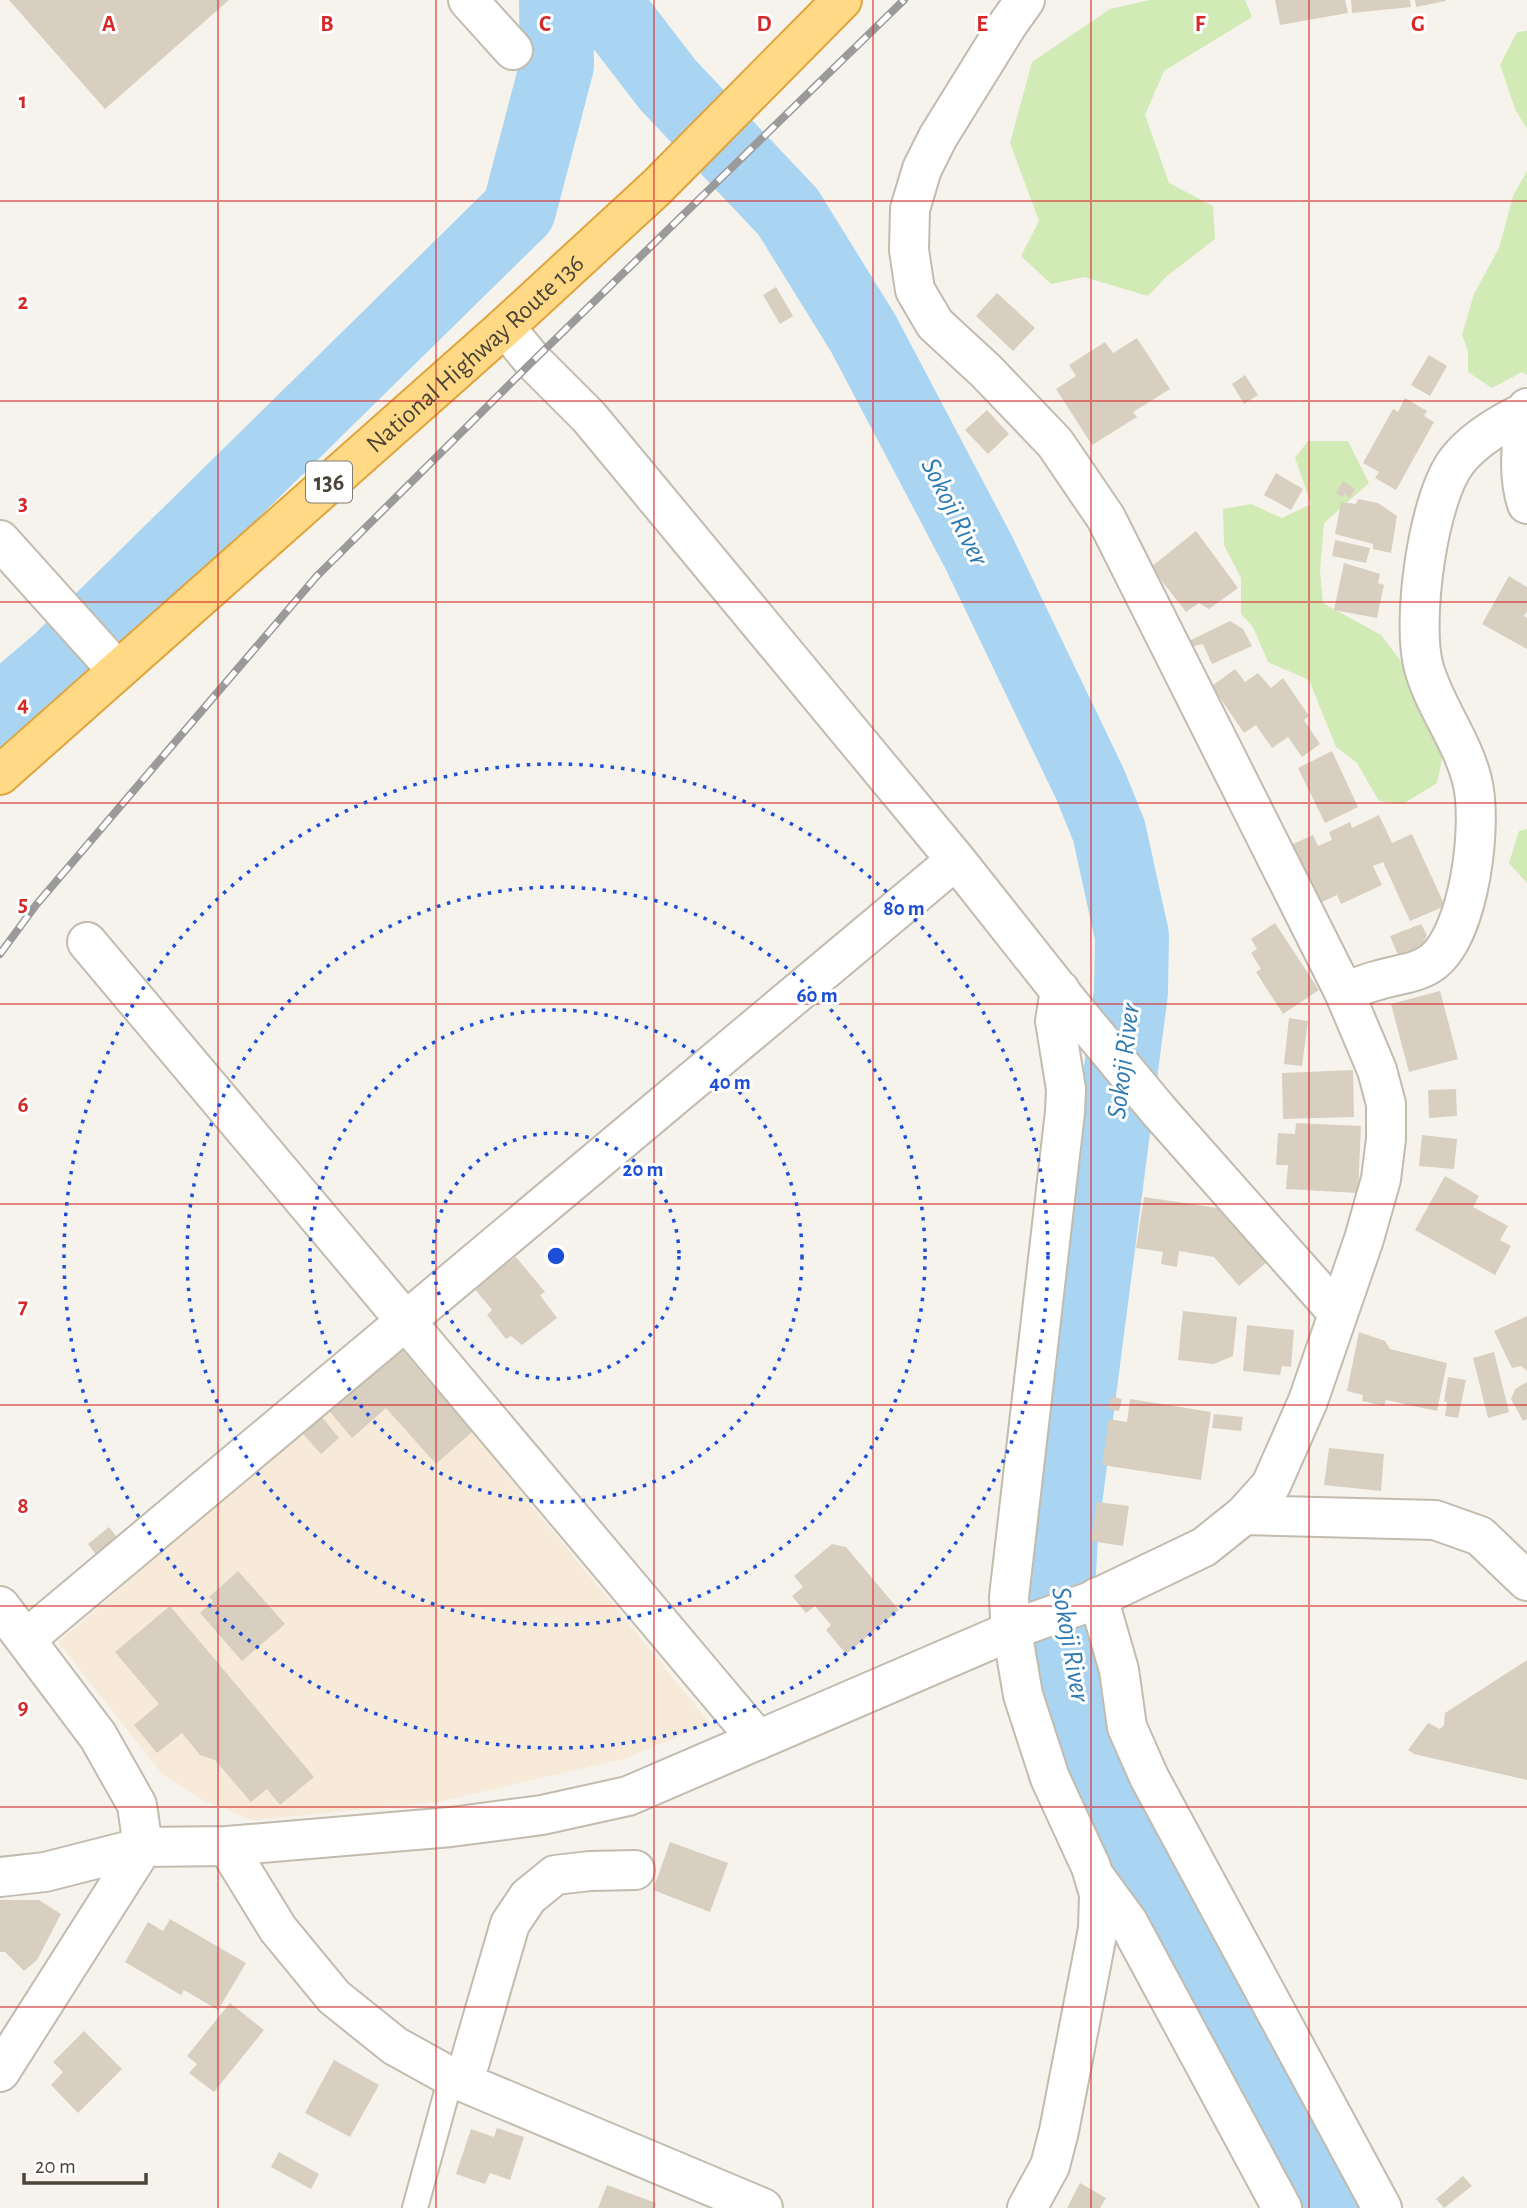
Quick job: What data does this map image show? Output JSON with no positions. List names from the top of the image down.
{
  "streets": {
    "highway": ["National Highway Route 136", "136"]
  },
  "water": ["Sokoji River"],
  "scale_bar": "20 m",
  "grid": {
    "columns": [
      "A",
      "B",
      "C",
      "D",
      "E",
      "F",
      "G"
    ],
    "rows": [
      "1",
      "2",
      "3",
      "4",
      "5",
      "6",
      "7",
      "8",
      "9"
    ]
  },
  "rings": [
    "80 m",
    "60 m",
    "40 m",
    "20 m"
  ]
}
